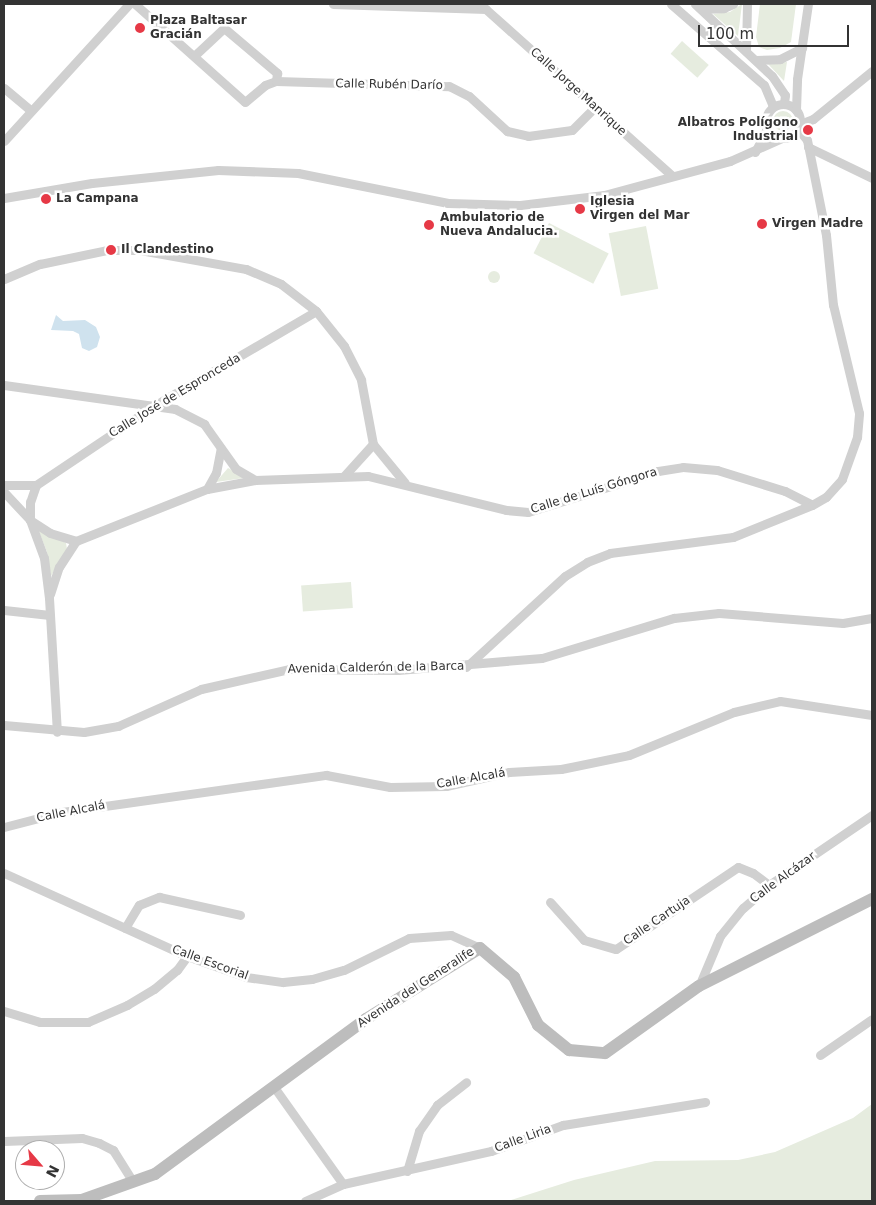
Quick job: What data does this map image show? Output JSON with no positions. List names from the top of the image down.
{
  "streets": {
    "street": [
      "Calle Rubén Darío",
      "Calle Jorge Manrique",
      "Calle José de Espronceda",
      "Calle de Luís Góngora",
      "Avenida Calderón de la Barca",
      "Calle Alcalá",
      "Calle Alcázar",
      "Calle Cartuja",
      "Calle Escorial",
      "Avenida del Generalife",
      "Calle Liria"
    ]
  },
  "crossings": [
    ["Calle Rubén Darío", "Calle Jorge Manrique"],
    ["Calle Alcázar", "Calle Cartuja"],
    ["Calle Alcázar", "Avenida del Generalife"],
    ["Calle Escorial", "Avenida del Generalife"]
  ],
  "places": [
    "Plaza Baltasar Gracián",
    "Albatros Polígono Industrial",
    "La Campana",
    "Iglesia Virgen del Mar",
    "Virgen Madre",
    "Ambulatorio de Nueva Andalucia.",
    "Il Clandestino"
  ],
  "scale_bar": "100 m",
  "north": "bottom right"
}
